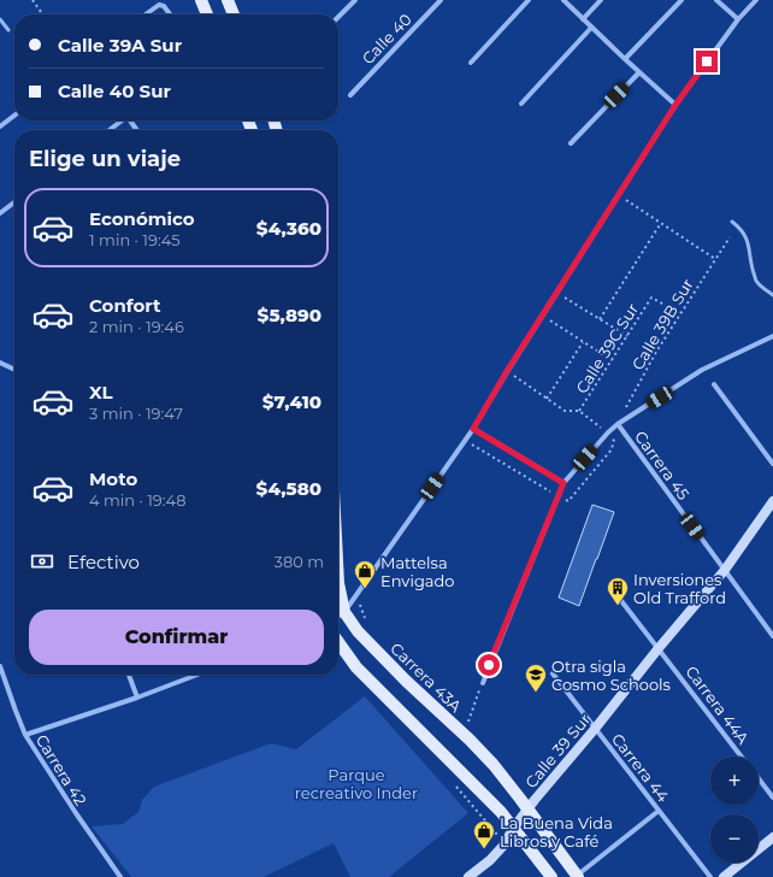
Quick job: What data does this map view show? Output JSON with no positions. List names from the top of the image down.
{
  "streets": {
    "main road": ["Carrera 43A"],
    "street": [
      "Calle 40",
      "Carrera 45",
      "Carrera 44A",
      "Calle 39 Sur",
      "Carrera 44",
      "Carrera 42"
    ],
    "path": ["Calle 39B Sur", "Calle 39C Sur"]
  },
  "crossings": [
    ["Calle 39B Sur", "Calle 39C Sur"],
    ["Calle 39B Sur", "Carrera 45"],
    ["Carrera 45", "Calle 39 Sur"],
    ["Carrera 43A", "Calle 39 Sur"],
    ["Carrera 44A", "Calle 39 Sur"],
    ["Calle 39 Sur", "Carrera 44"]
  ],
  "parks": ["Parque recreativo Inder"],
  "places": {
    "shop": ["Mattelsa Envigado", "La Buena Vida Libros y Café"],
    "building": ["Inversiones Old Trafford"],
    "school or university": ["Otra sigla Cosmo Schools"]
  },
  "page": {
    "banner": ["Calle 39A Sur", "Calle 40 Sur"],
    "heading": "Elige un viaje",
    "list": [
      {
        "name": "Económico",
        "note": "1 min · 19:45",
        "value": "$4,360"
      },
      {
        "name": "Confort",
        "note": "2 min · 19:46",
        "value": "$5,890"
      },
      {
        "name": "XL",
        "note": "3 min · 19:47",
        "value": "$7,410"
      },
      {
        "name": "Moto",
        "note": "4 min · 19:48",
        "value": "$4,580"
      }
    ],
    "pay": ["Efectivo", "380 m"],
    "buttons": "Confirmar",
    "map_buttons": ["+", "−"]
  }
}
